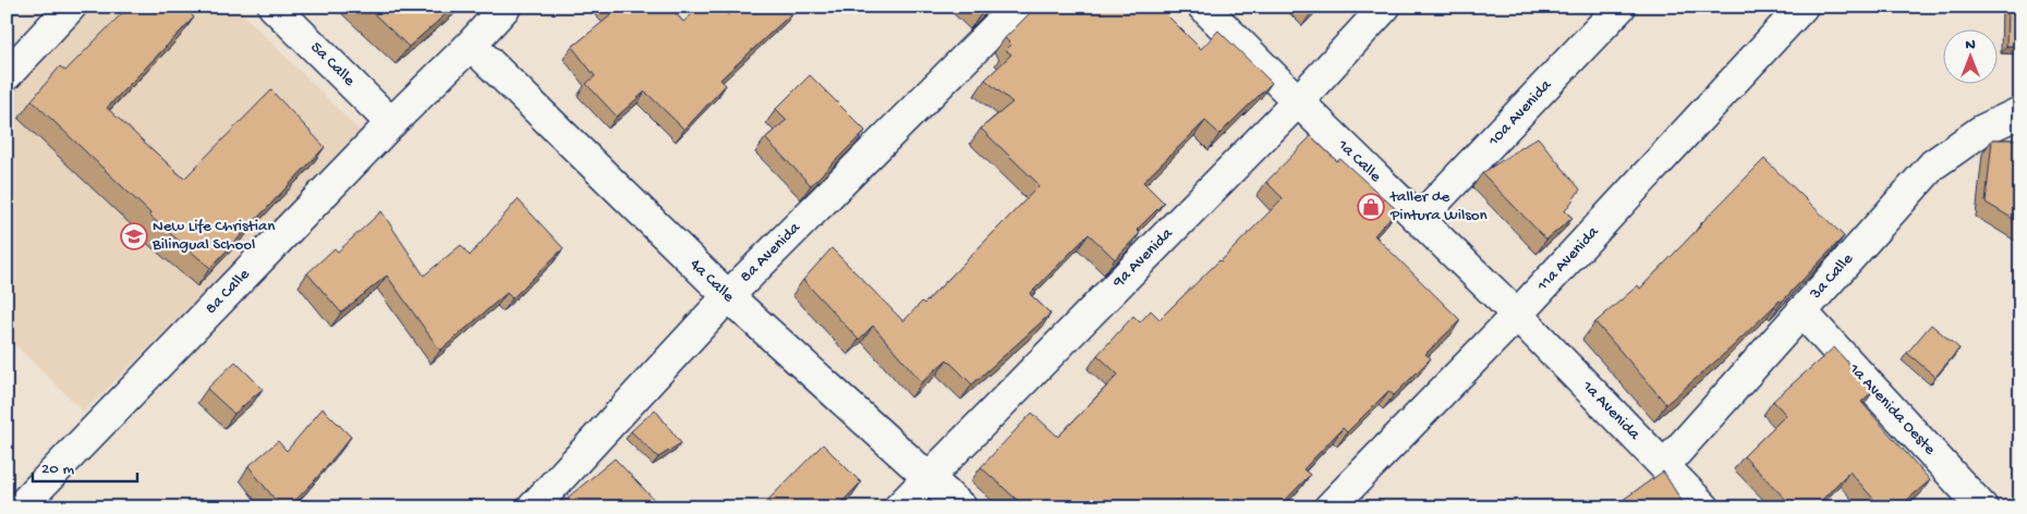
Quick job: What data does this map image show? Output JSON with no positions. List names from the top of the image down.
{
  "streets": {
    "street": [
      "5a Calle",
      "10a Avenida",
      "1a Calle",
      "8a Avenida",
      "9a Avenida",
      "11a Avenida",
      "3a Calle",
      "4a Calle",
      "8a Calle",
      "1a Avenida Oeste",
      "1a Avenida"
    ]
  },
  "crossings": [
    ["5a Calle", "8a Calle"],
    ["10a Avenida", "1a Calle"],
    ["1a Calle", "9a Avenida"],
    ["1a Calle", "11a Avenida"],
    ["1a Calle", "1a Avenida"],
    ["8a Avenida", "4a Calle"],
    ["9a Avenida", "4a Calle"],
    ["11a Avenida", "1a Avenida"],
    ["3a Calle", "1a Avenida Oeste"],
    ["3a Calle", "1a Avenida"],
    ["4a Calle", "8a Calle"]
  ],
  "places": {
    "shop": ["taller de Pintura Wilson"],
    "school or university": ["New Life Christian Bilingual School"]
  },
  "scale_bar": "20 m",
  "north": "top"
}
